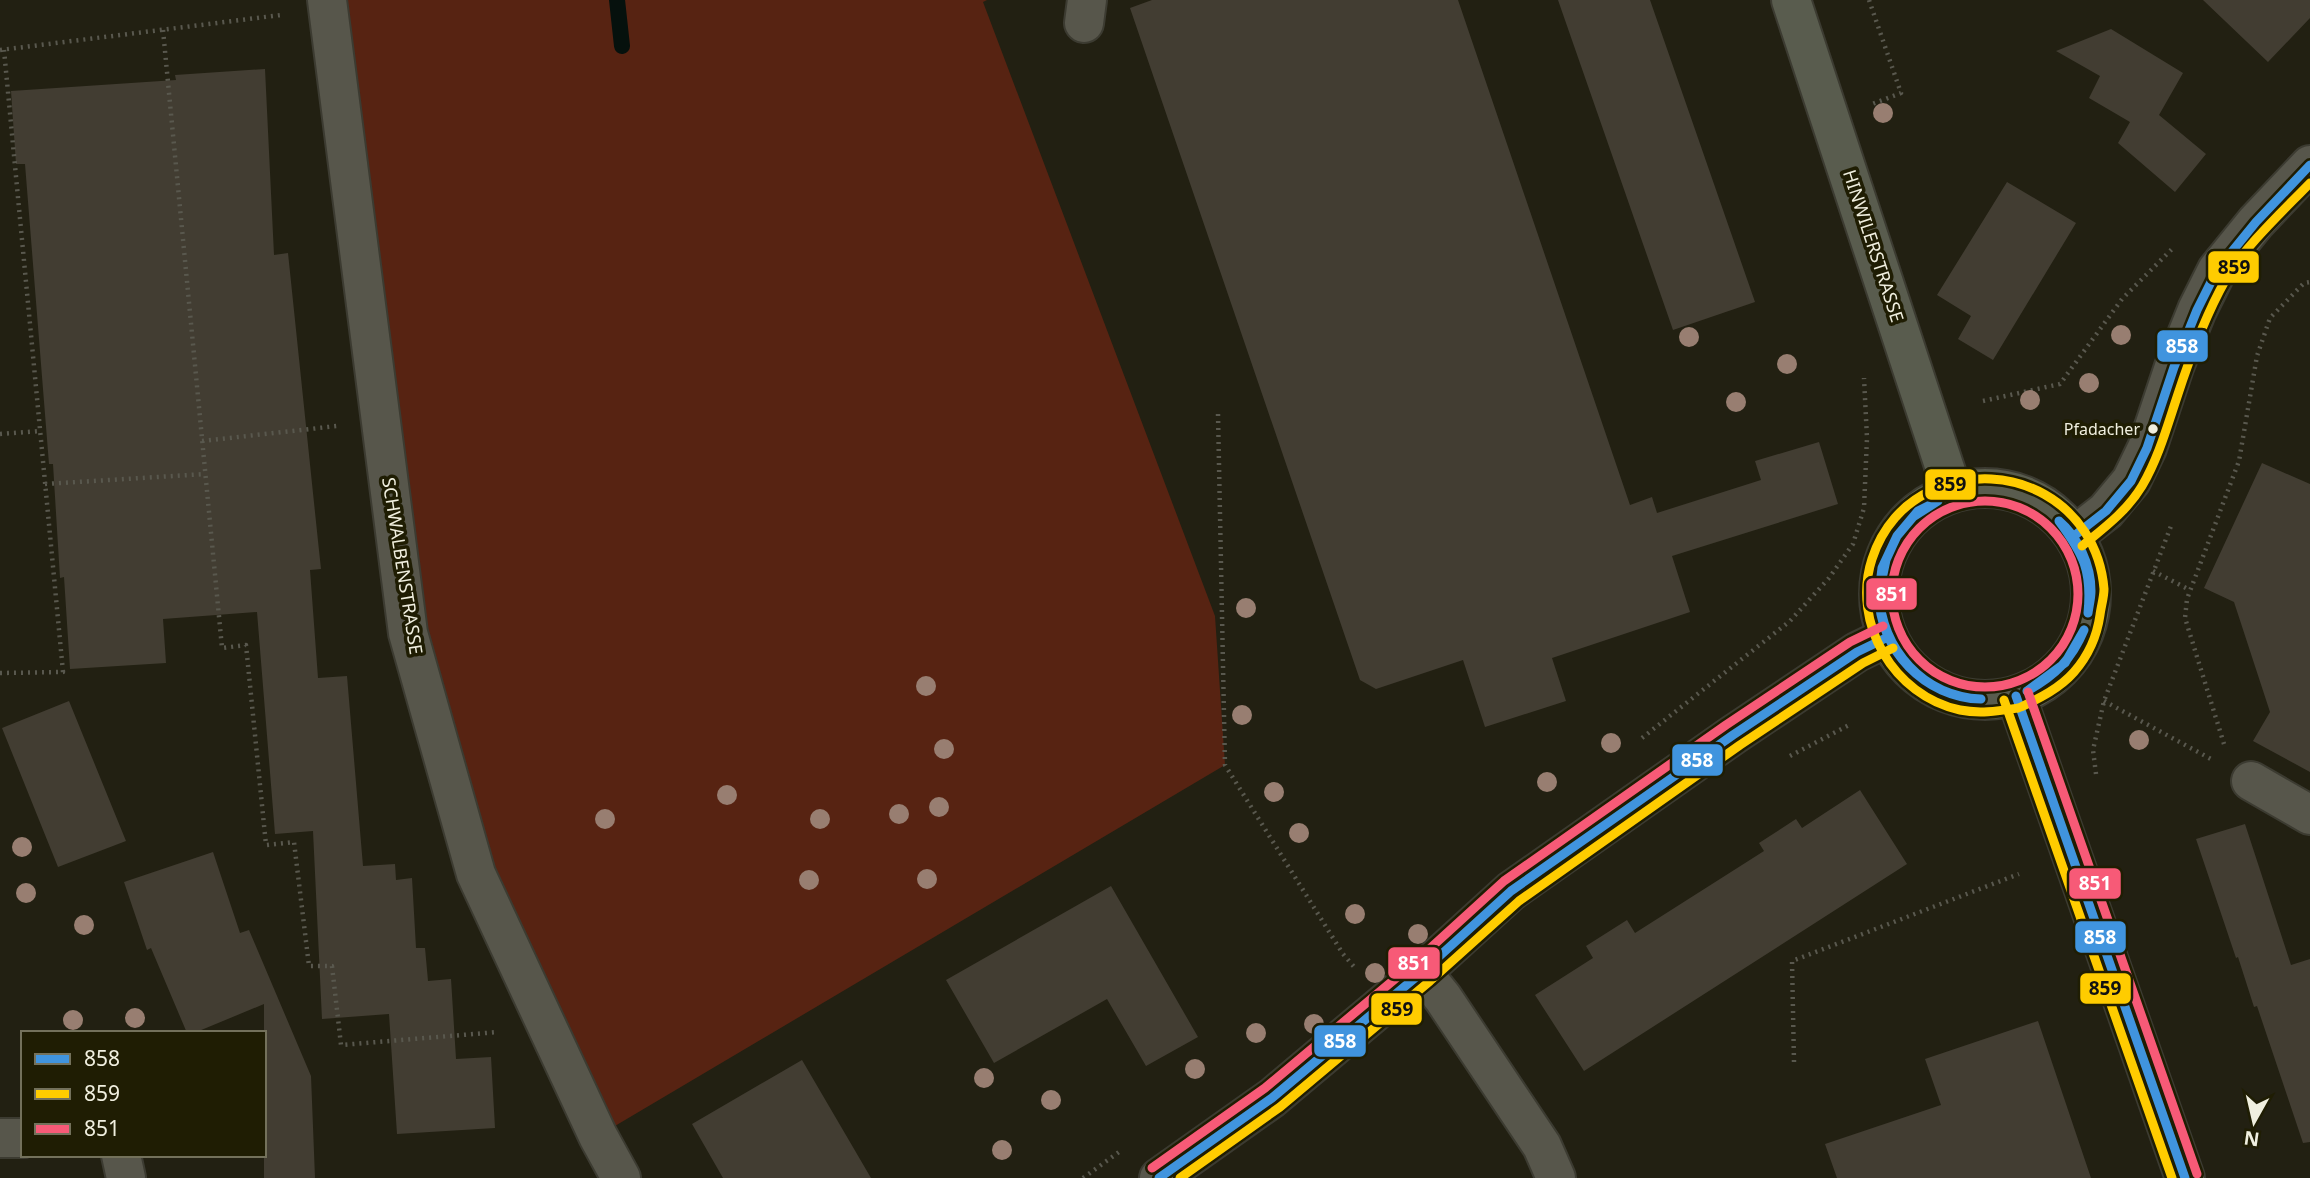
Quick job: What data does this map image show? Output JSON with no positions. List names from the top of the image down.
{
  "streets": {
    "main road": ["HINWILERSTRASSE"],
    "street": ["SCHWALBENSTRASSE"]
  },
  "places": ["Pfadacher"],
  "lines": ["transit line 858", "transit line 859", "transit line 851"],
  "legend": ["858", "859", "851"],
  "north": "bottom"
}
